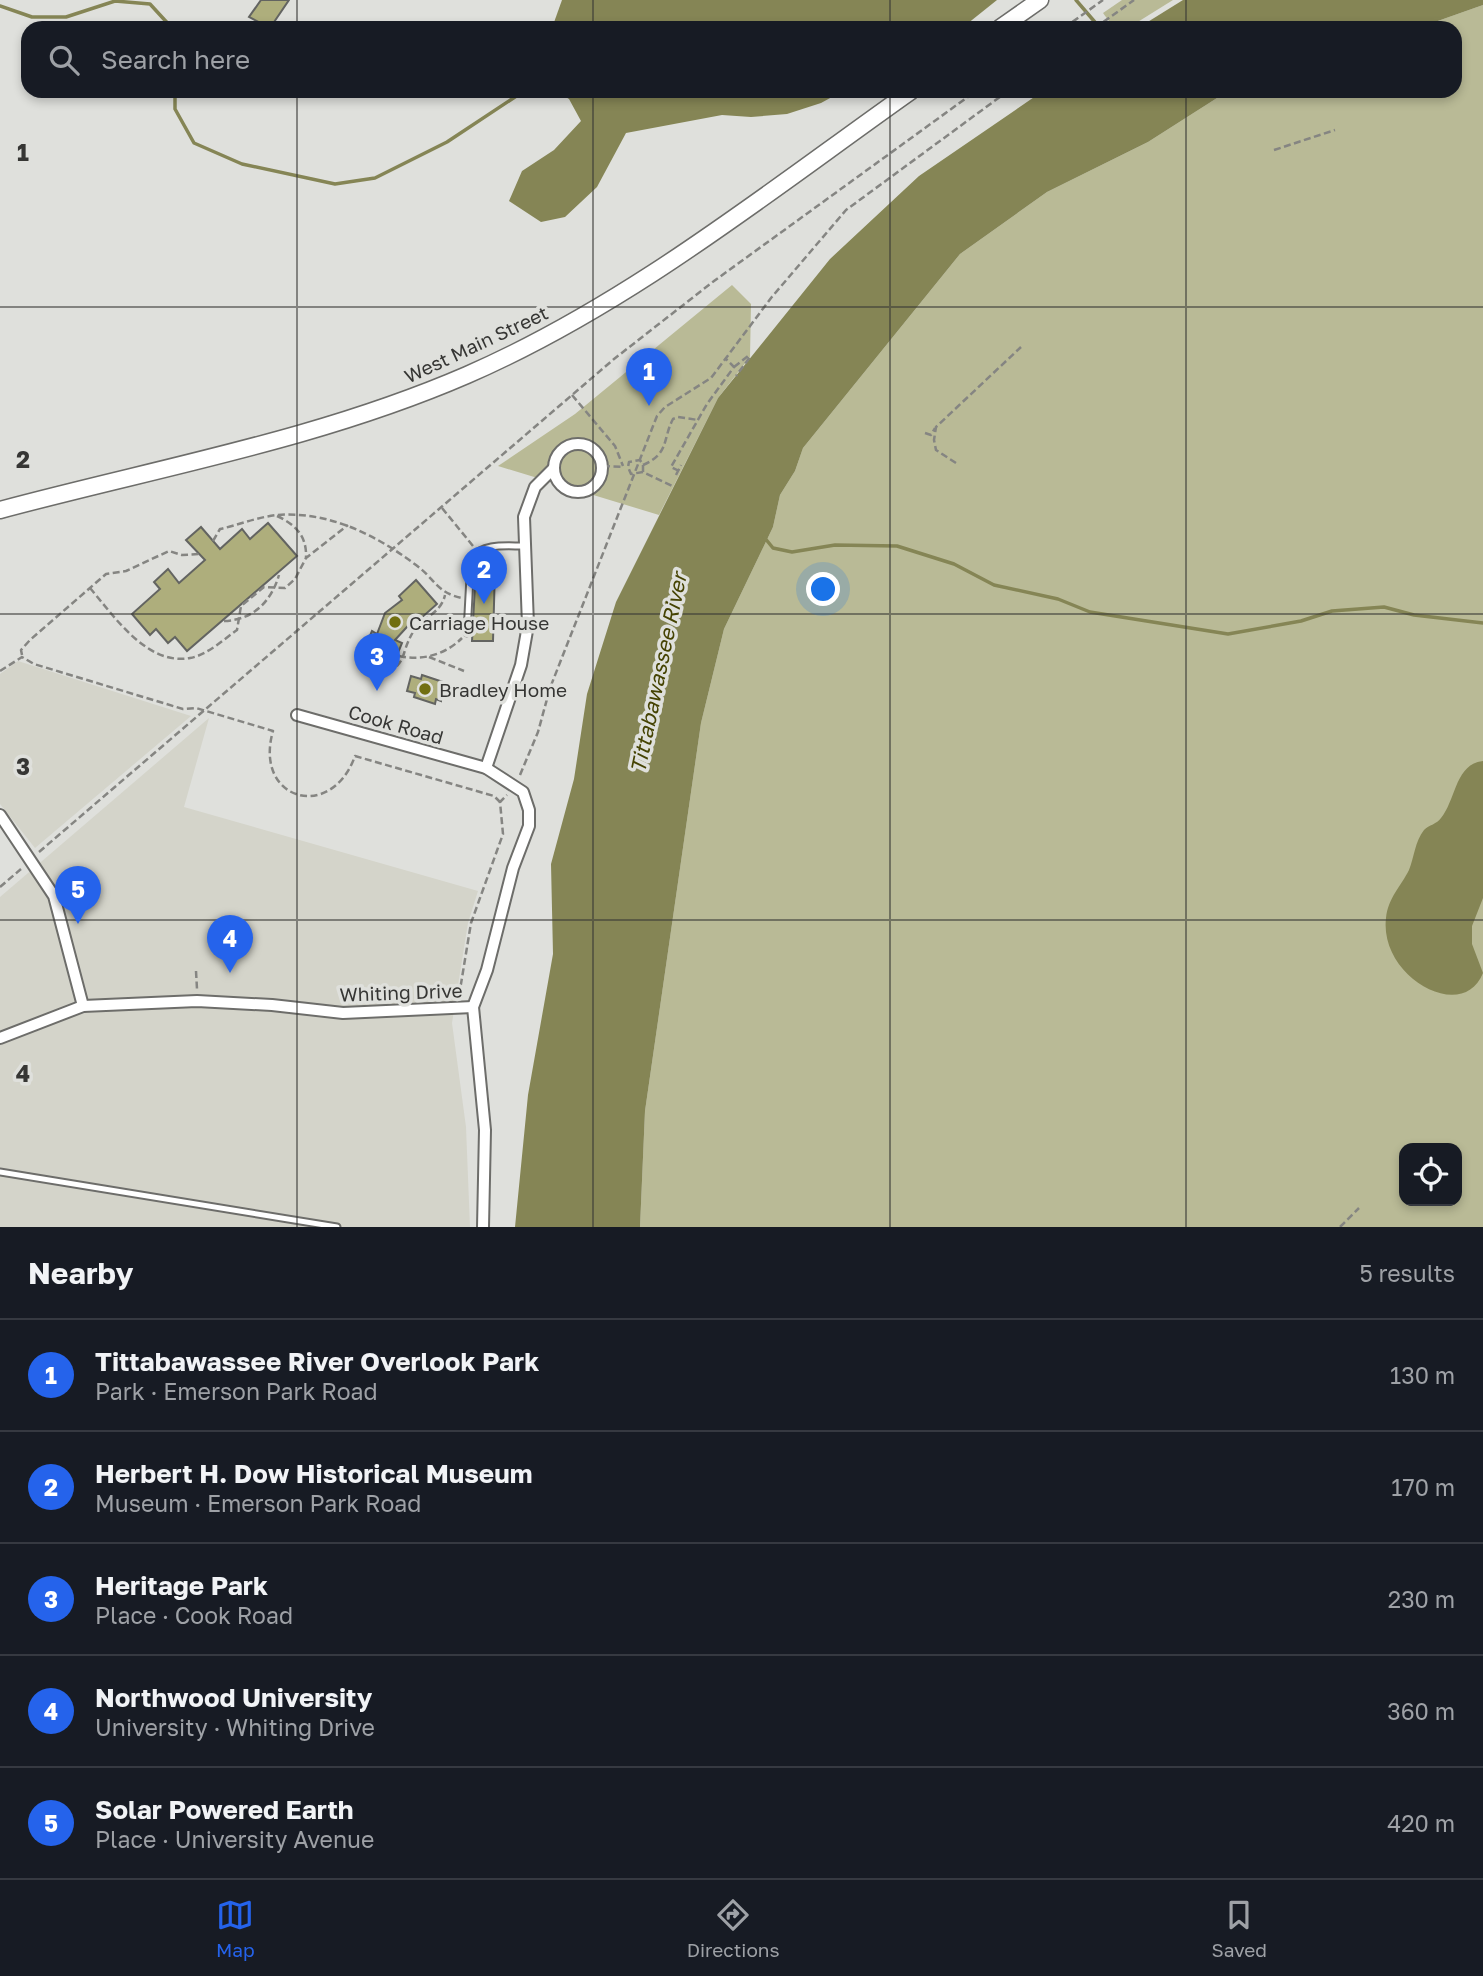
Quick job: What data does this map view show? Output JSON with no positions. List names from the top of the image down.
{
  "streets": {
    "street": ["West Main Street", "Cook Road", "Whiting Drive"]
  },
  "water": ["Tittabawassee River"],
  "places": ["Carriage House", "Bradley Home"],
  "page": {
    "search": "Search here",
    "pins": [
      "1",
      "2",
      "3",
      "5",
      "4"
    ],
    "heading": ["Nearby", "5 results"],
    "list": [
      {
        "mark": "1",
        "name": "Tittabawassee River Overlook Park",
        "note": "Park · Emerson Park Road",
        "value": "130 m"
      },
      {
        "mark": "2",
        "name": "Herbert H. Dow Historical Museum",
        "note": "Museum · Emerson Park Road",
        "value": "170 m"
      },
      {
        "mark": "3",
        "name": "Heritage Park",
        "note": "Place · Cook Road",
        "value": "230 m"
      },
      {
        "mark": "4",
        "name": "Northwood University",
        "note": "University · Whiting Drive",
        "value": "360 m"
      },
      {
        "mark": "5",
        "name": "Solar Powered Earth",
        "note": "Place · University Avenue",
        "value": "420 m"
      }
    ],
    "nav": ["Map", "Directions", "Saved"]
  },
  "grid": {
    "rows": [
      "1",
      "2",
      "3",
      "4"
    ]
  }
}
